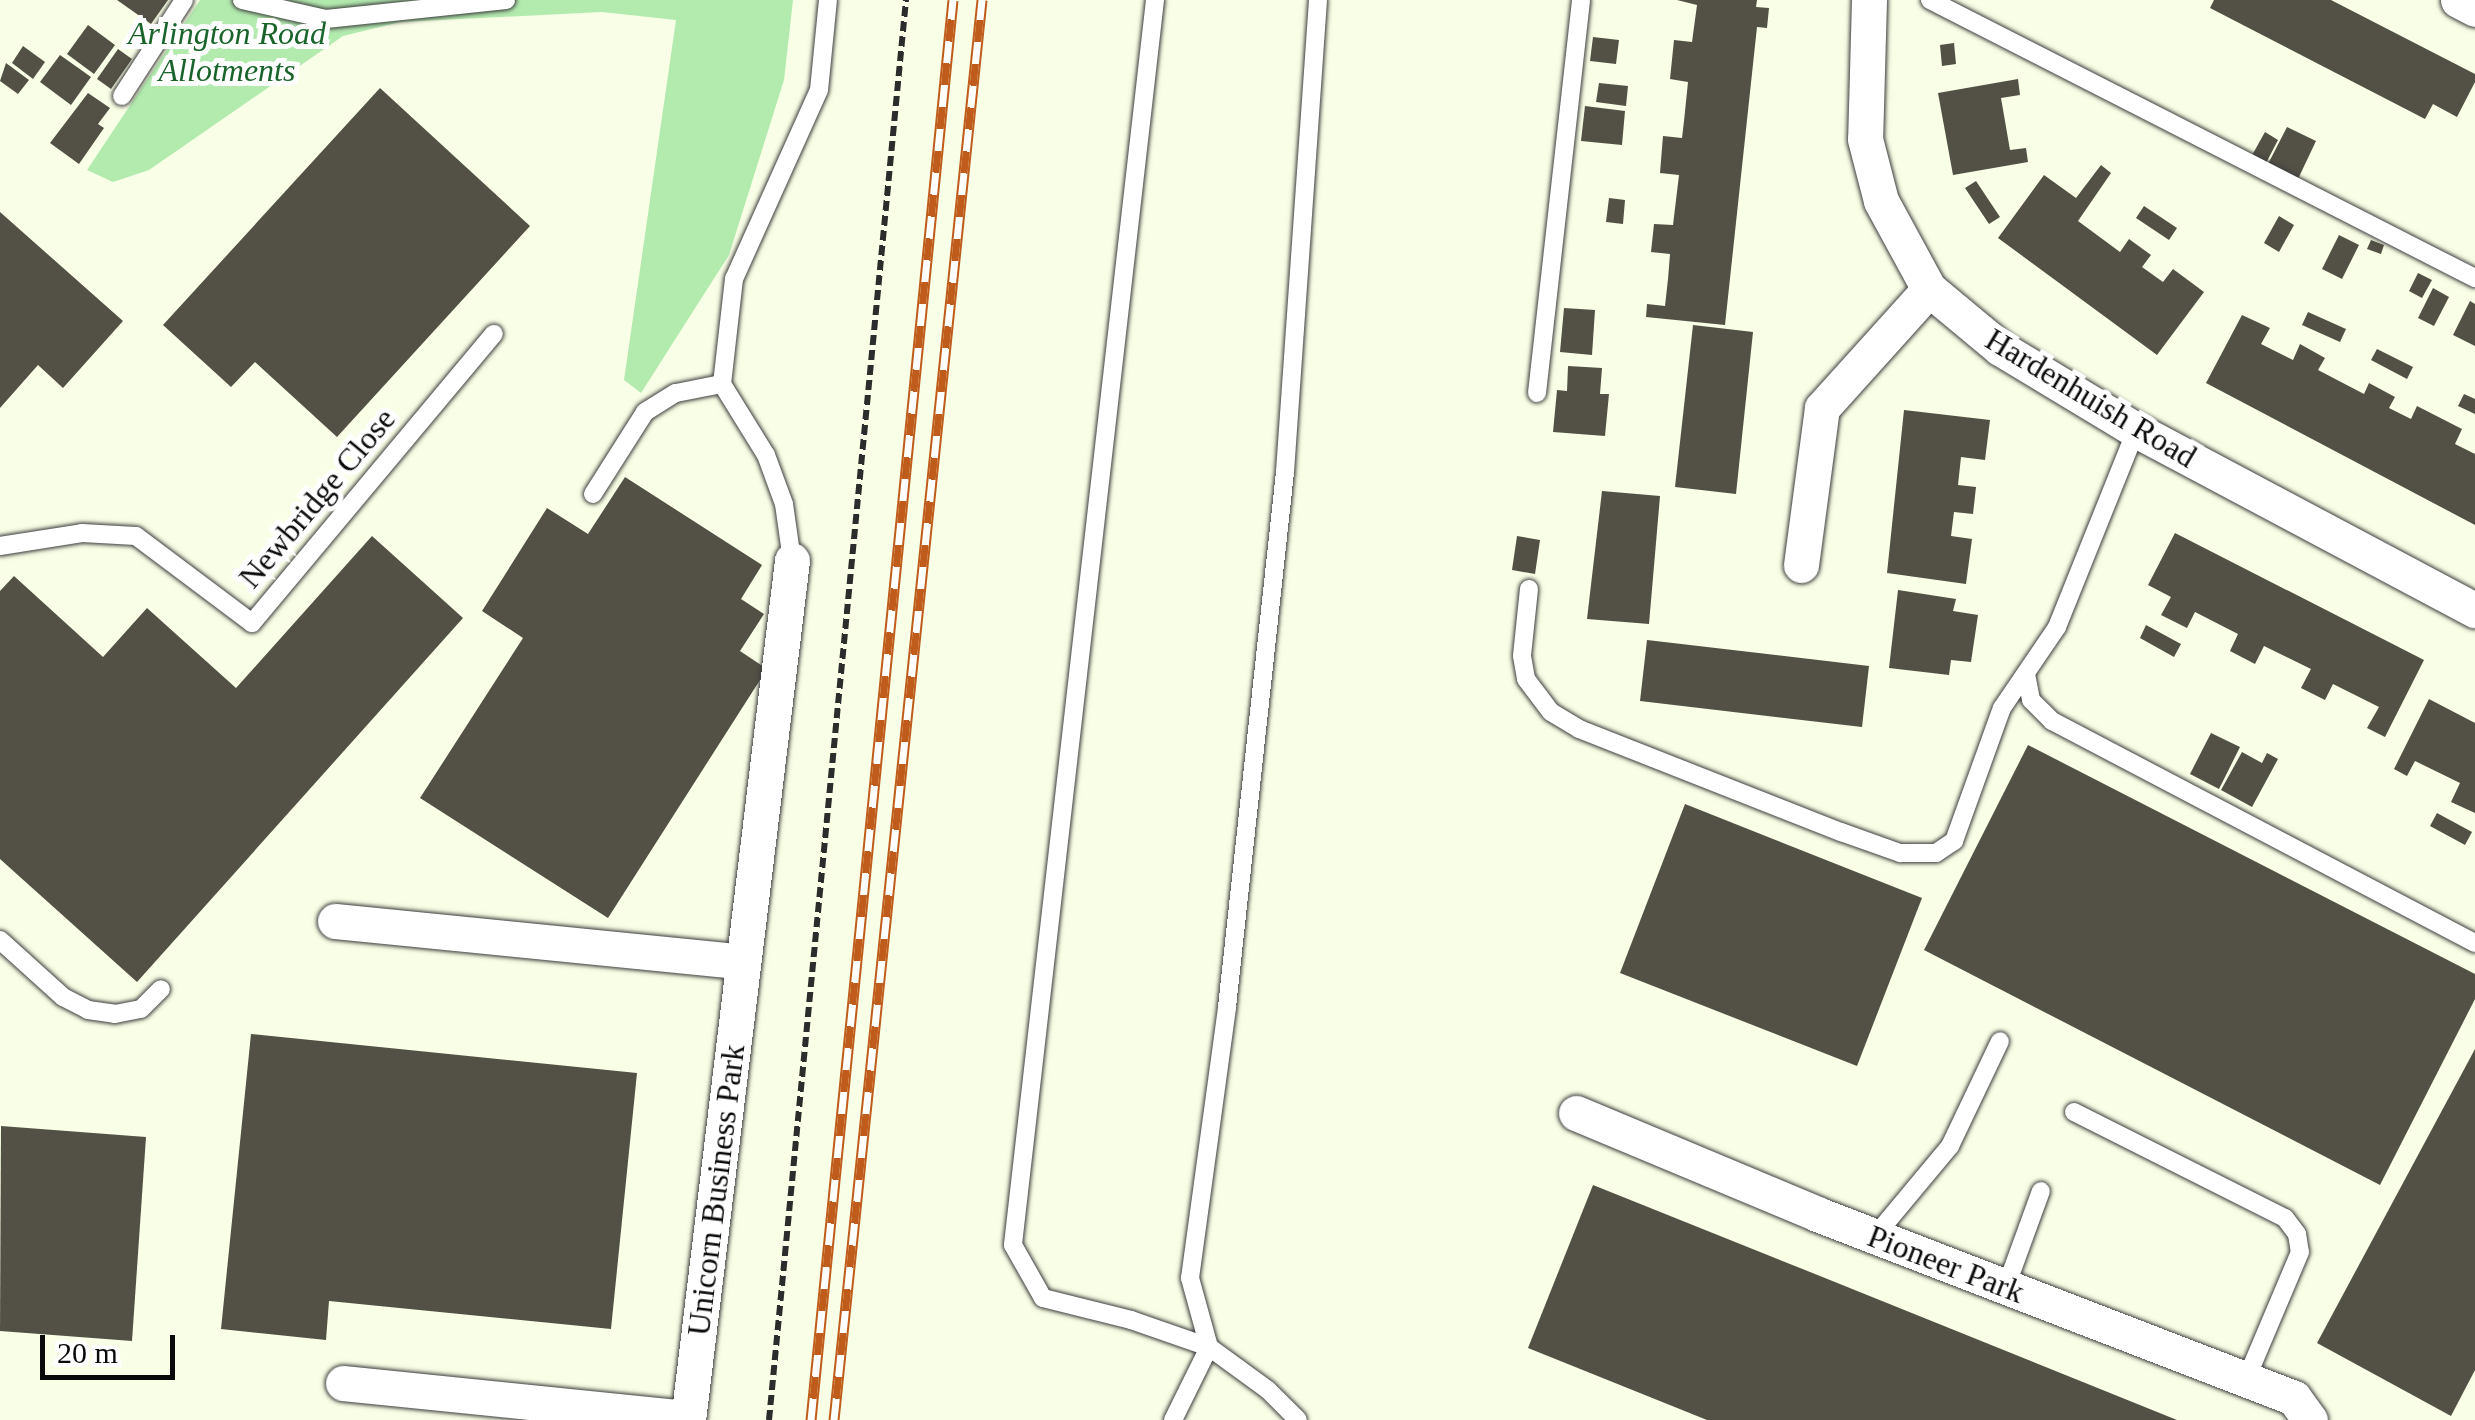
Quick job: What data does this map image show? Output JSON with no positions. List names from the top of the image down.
{
  "streets": {
    "street": ["Hardenhuish Road", "Unicorn Business Park", "Pioneer Park"],
    "lane": ["Newbridge Close"]
  },
  "parks": ["Arlington Road Allotments"],
  "scale_bar": "20 m"
}
